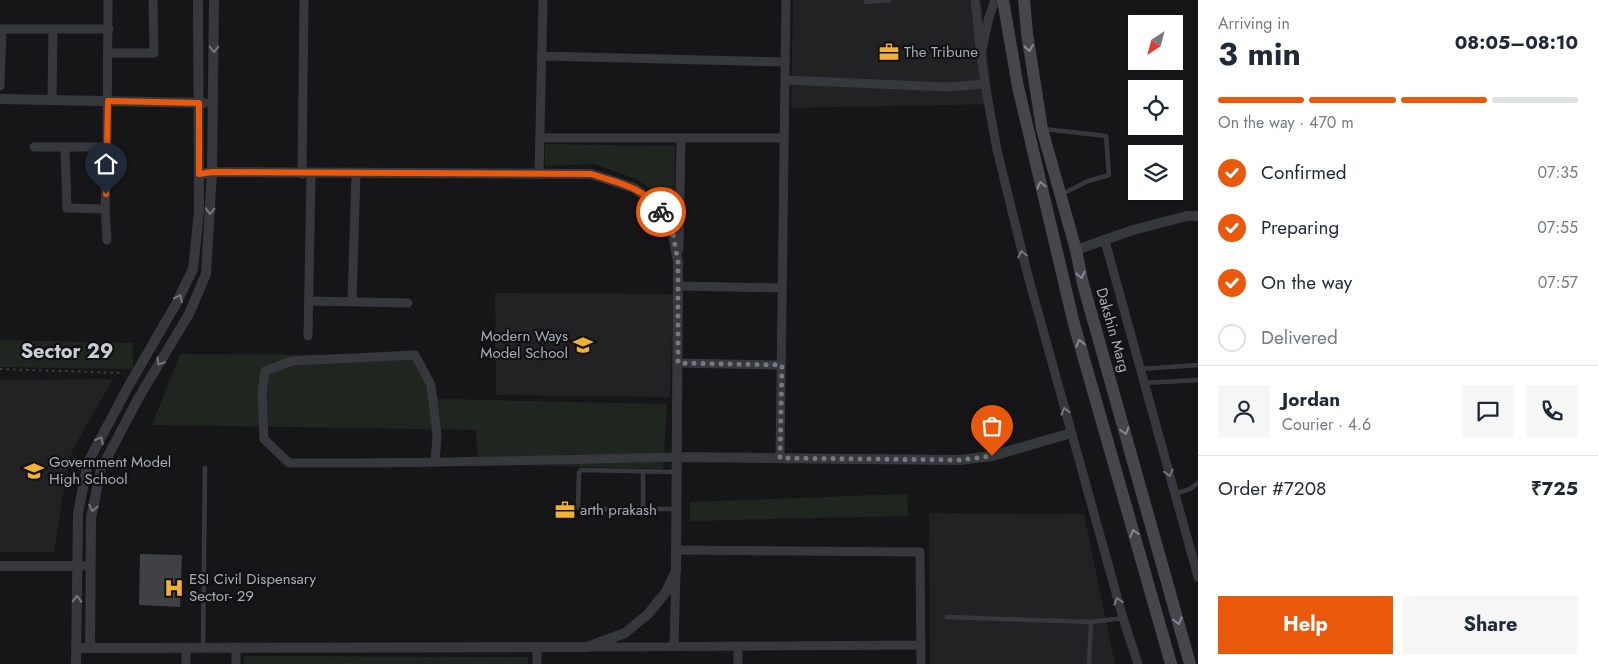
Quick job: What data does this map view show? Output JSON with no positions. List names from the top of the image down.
{
  "streets": {
    "main road": ["Dakshin Marg"]
  },
  "districts": ["Sector 29"],
  "places": {
    "office": ["The Tribune", "arth prakash"],
    "school or university": ["Modern Ways Model School", "Government Model High School"],
    "hospital": ["ESI Civil Dispensary Sector- 29"]
  },
  "north": "bottom left",
  "page": {
    "heading": ["3 min", "Arriving in", "08:05–08:10"],
    "panel": [
      "Jordan",
      "Courier · 4.6",
      "Order #7208",
      "₹725"
    ],
    "bar": "On the way · 470 m",
    "list": [
      ["Confirmed", "07:35"],
      ["Preparing", "07:55"],
      ["On the way", "07:57"],
      "Delivered"
    ],
    "buttons": ["Help", "Share"]
  }
}
